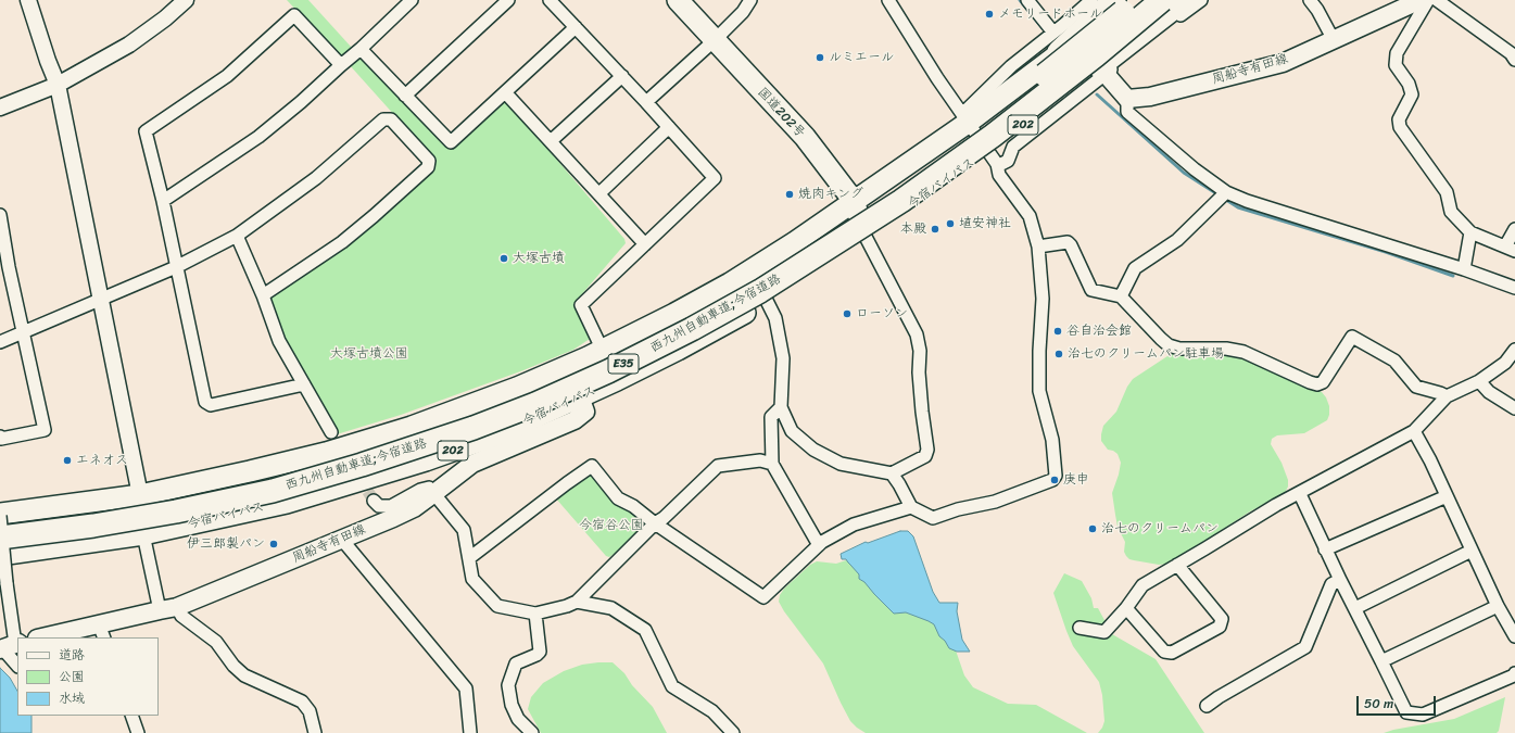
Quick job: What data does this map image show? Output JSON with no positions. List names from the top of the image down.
{
  "streets": {
    "highway": [
      "国道202号",
      "202",
      "今宿バイパス",
      "西九州自動車道;今宿道路",
      "E35"
    ],
    "main road": ["周船寺有田線"]
  },
  "crossings": [
    ["周船寺有田線", "今宿バイパス"],
    ["国道202号", "202"],
    ["国道202号", "今宿バイパス"]
  ],
  "parks": ["大塚古墳公園", "今宿谷公園"],
  "places": [
    "メモリードホール",
    "ルミエール",
    "焼肉キング",
    "埴安神社",
    "本殿",
    "大塚古墳",
    "ローソン",
    "谷自治会館",
    "治七のクリームパン駐車場",
    "エネオス",
    "庚申",
    "治七のクリームパン",
    "伊三郎製パン"
  ],
  "legend": ["道路", "公園", "水域"],
  "scale_bar": "50 m"
}
